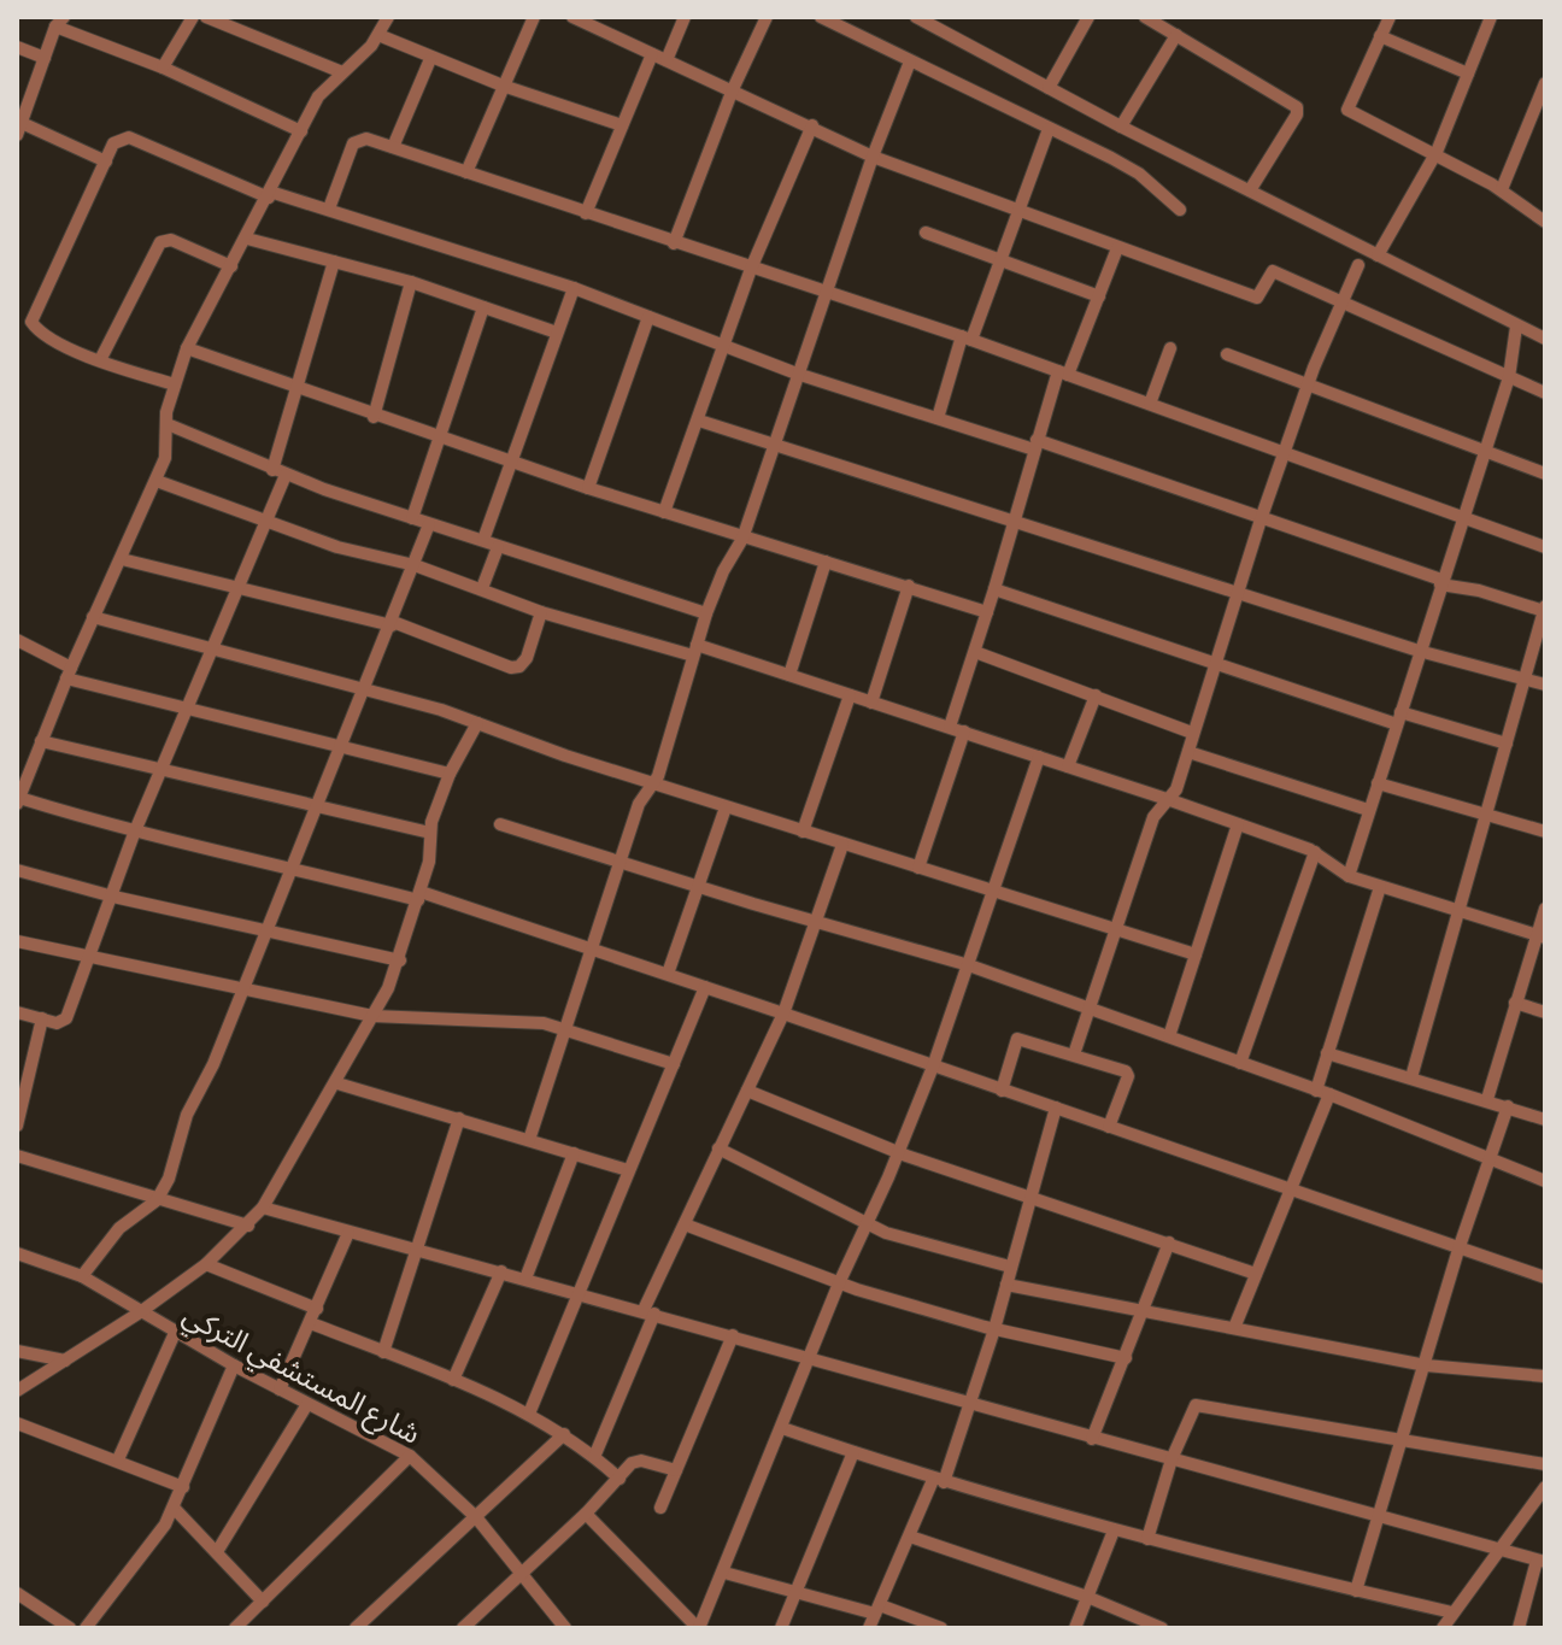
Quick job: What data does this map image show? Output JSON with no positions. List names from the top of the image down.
{
  "streets": {
    "street": ["شارع المستشفي التركي"]
  }
}
